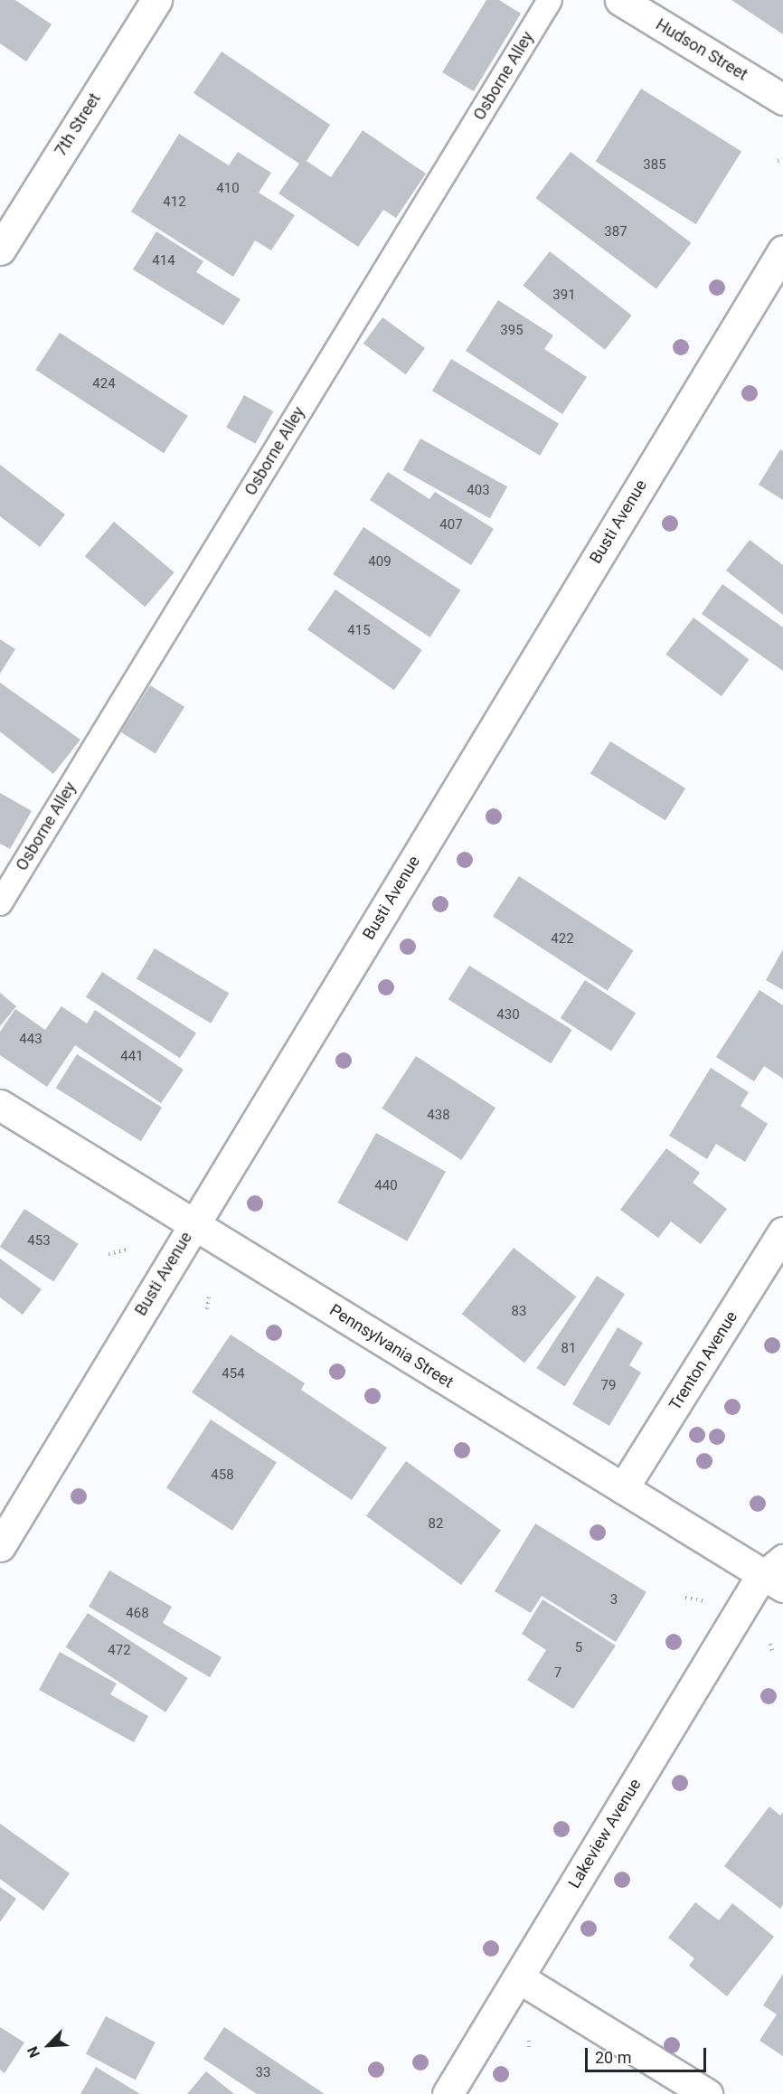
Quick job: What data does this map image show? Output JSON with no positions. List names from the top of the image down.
{
  "streets": {
    "street": [
      "Hudson Street",
      "7th Street",
      "Busti Avenue",
      "Pennsylvania Street",
      "Trenton Avenue",
      "Lakeview Avenue"
    ],
    "lane": ["Osborne Alley"]
  },
  "crossings": [
    ["Busti Avenue", "Pennsylvania Street"],
    ["Pennsylvania Street", "Trenton Avenue"],
    ["Pennsylvania Street", "Lakeview Avenue"]
  ],
  "house_numbers": [
    "385",
    "410",
    "412",
    "387",
    "414",
    "391",
    "395",
    "424",
    "403",
    "407",
    "409",
    "415",
    "422",
    "430",
    "443",
    "441",
    "438",
    "440",
    "453",
    "83",
    "81",
    "454",
    "79",
    "458",
    "82",
    "3",
    "468",
    "5",
    "472",
    "7",
    "33"
  ],
  "scale_bar": "20 m",
  "north": "bottom left"
}
